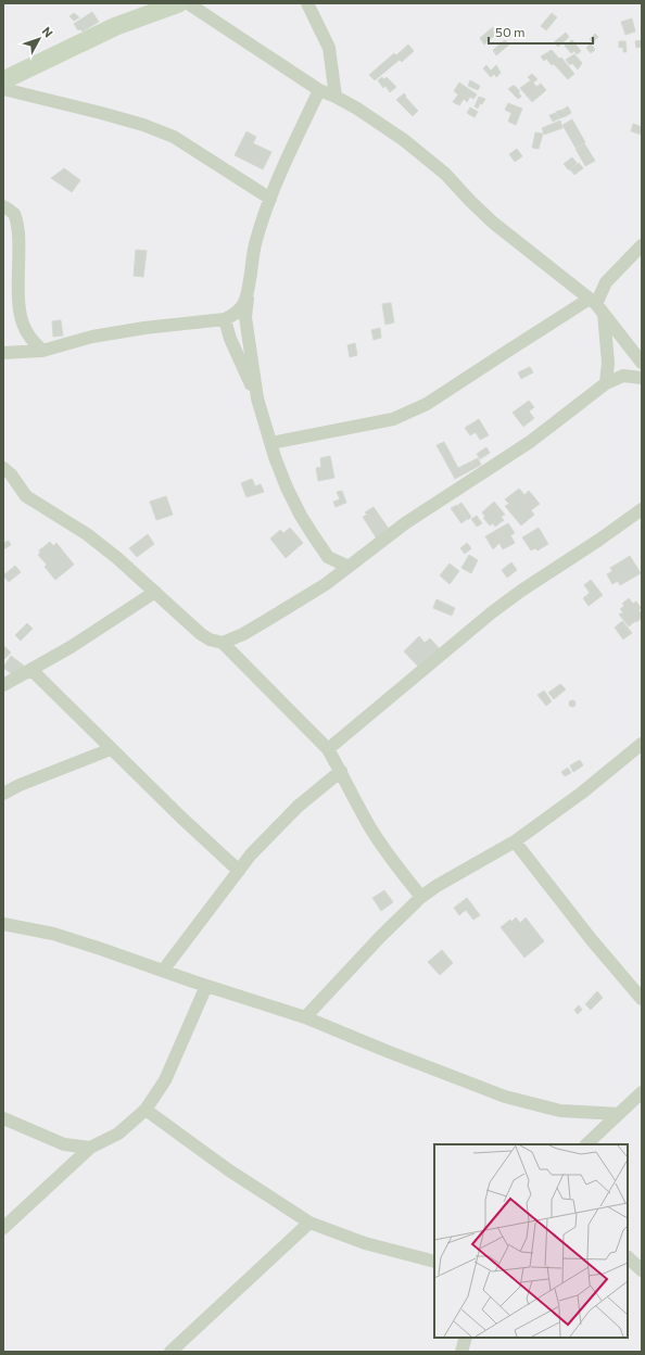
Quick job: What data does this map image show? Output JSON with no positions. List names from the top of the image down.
{
  "scale_bar": "50 m",
  "north": "top right"
}
